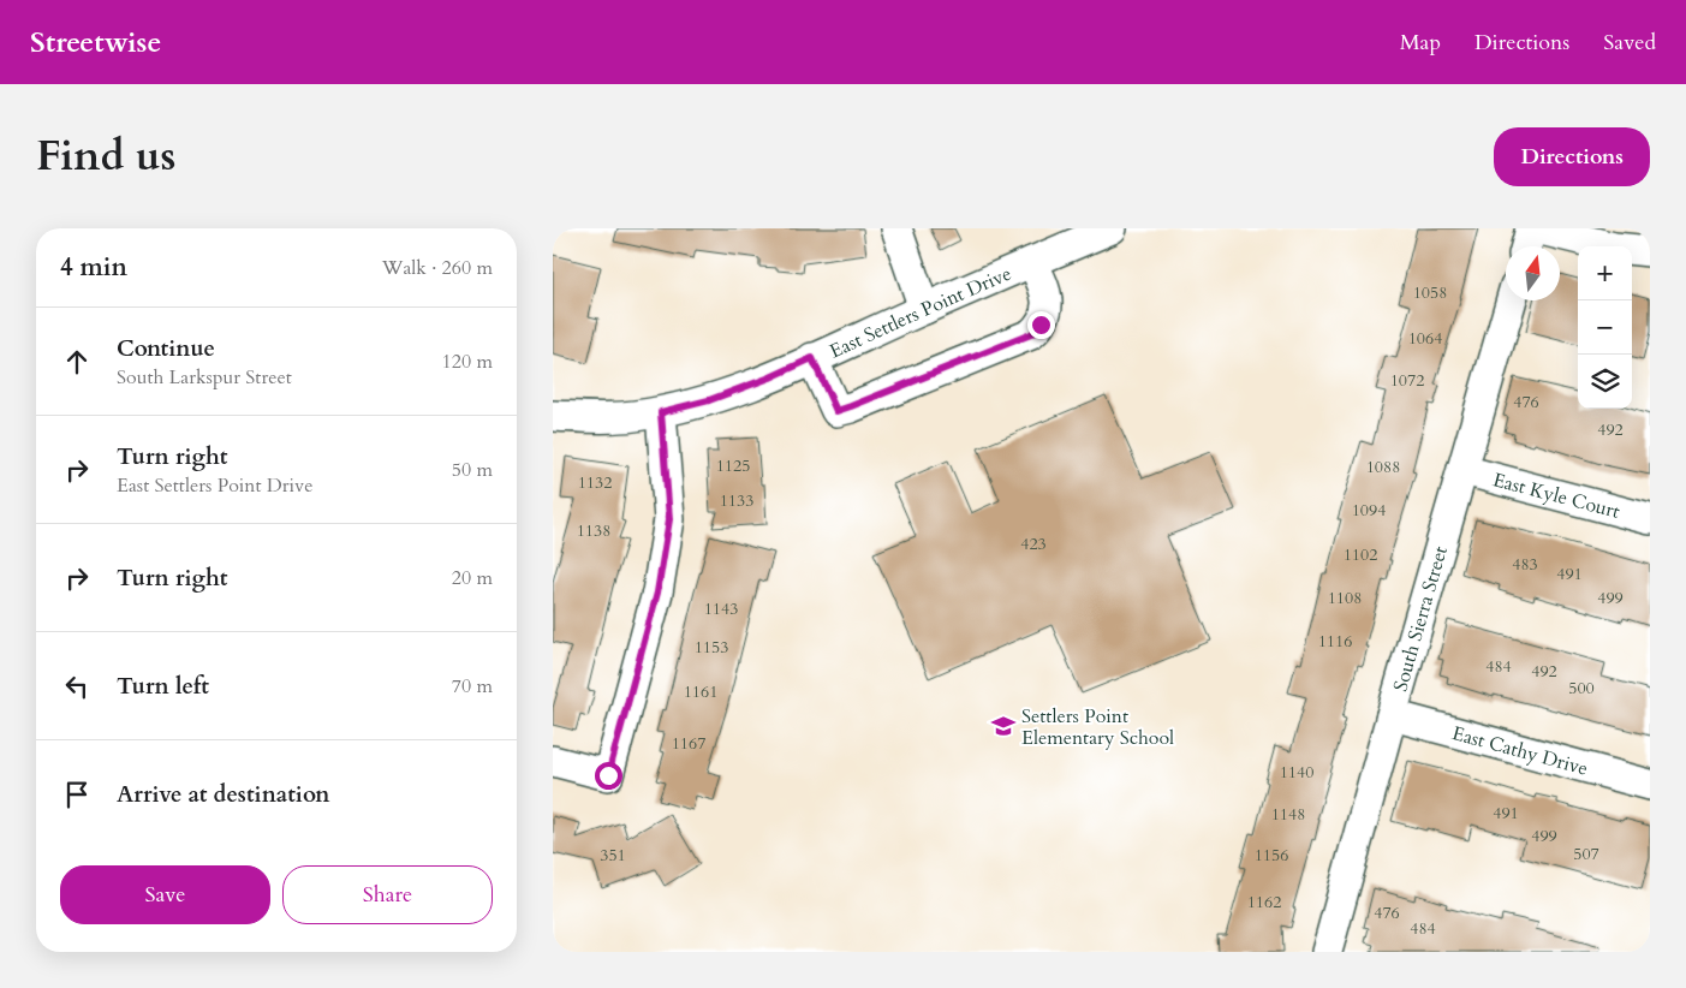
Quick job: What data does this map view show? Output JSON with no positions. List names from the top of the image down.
{
  "streets": {
    "street": [
      "East Settlers Point Drive",
      "East Kyle Court",
      "South Sierra Street",
      "East Cathy Drive"
    ]
  },
  "crossings": [
    ["East Kyle Court", "South Sierra Street"],
    ["South Sierra Street", "East Cathy Drive"]
  ],
  "places": {
    "school or university": ["Settlers Point Elementary School"]
  },
  "house_numbers": [
    "1058",
    "1064",
    "1072",
    "476",
    "492",
    "1125",
    "1088",
    "1132",
    "1133",
    "1094",
    "1138",
    "423",
    "1102",
    "483",
    "491",
    "1108",
    "499",
    "1143",
    "1116",
    "1153",
    "484",
    "492",
    "500",
    "1161",
    "1167",
    "1140",
    "491",
    "1148",
    "499",
    "507",
    "351",
    "1156",
    "1162",
    "476",
    "484"
  ],
  "north": "top",
  "page": {
    "header": "Streetwise",
    "nav": ["Map", "Directions", "Saved"],
    "title": "Find us",
    "buttons": [
      "Directions",
      ["Save", "Share"]
    ],
    "heading": ["4 min", "Walk · 260 m"],
    "map_buttons": ["+", "−"],
    "list": [
      ["Continue", "South Larkspur Street", "120 m"],
      ["Turn right", "East Settlers Point Drive", "50 m"],
      ["Turn right", "20 m"],
      ["Turn left", "70 m"],
      "Arrive at destination"
    ]
  }
}
